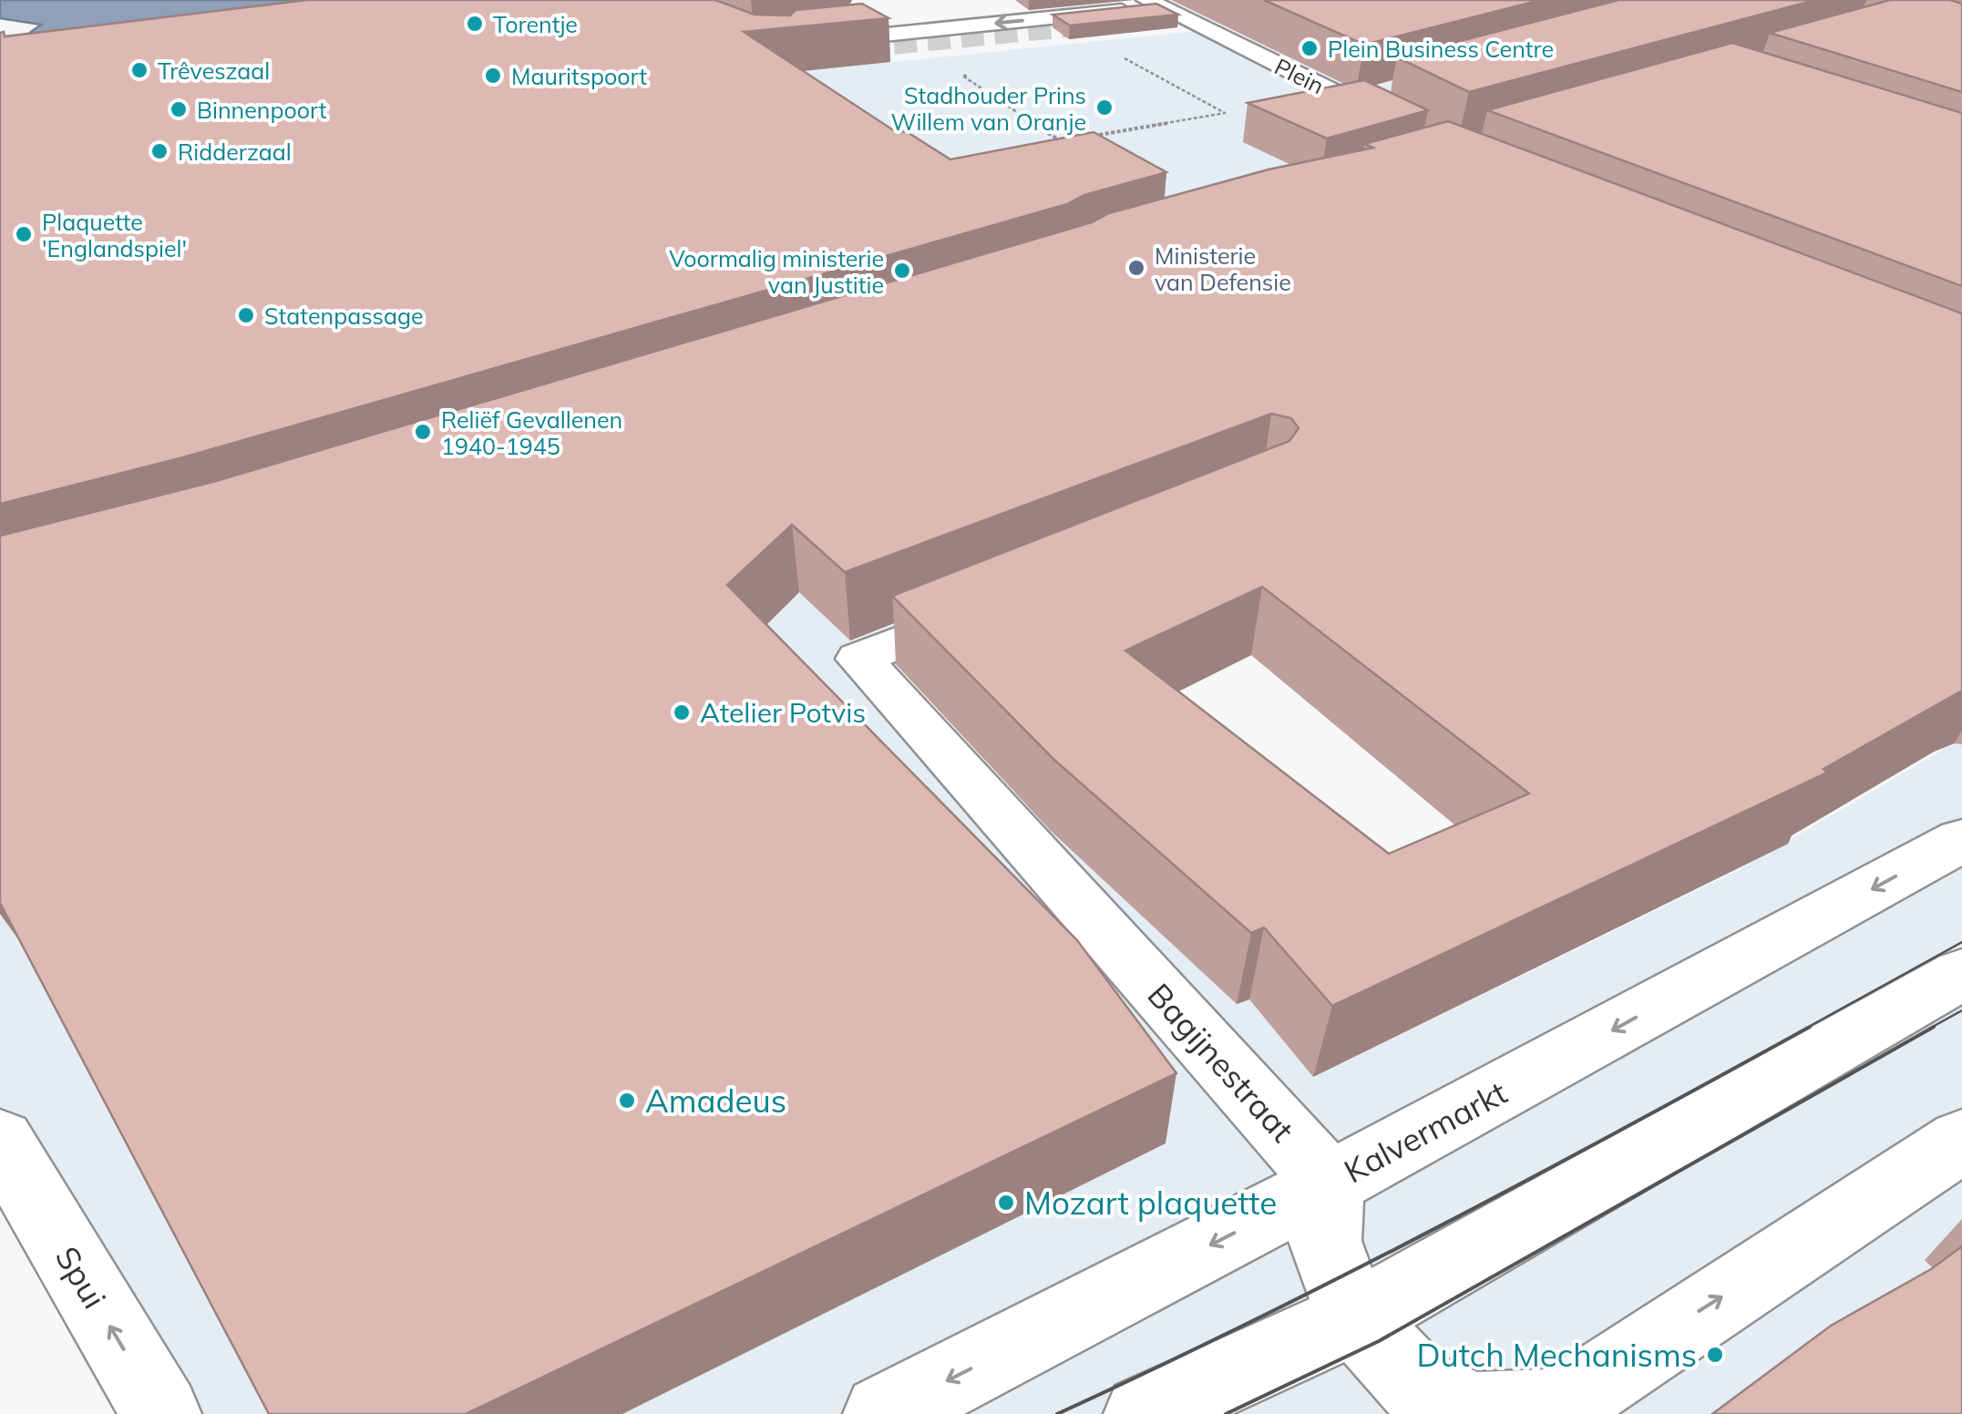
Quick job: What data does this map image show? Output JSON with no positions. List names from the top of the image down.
{
  "streets": {
    "street": [
      "Plein",
      "Bagijnestraat",
      "Kalvermarkt",
      "Spui"
    ]
  },
  "crossings": [
    ["Bagijnestraat", "Kalvermarkt"]
  ],
  "one_way": ["Spui"],
  "places": [
    "Torentje",
    "Plein Business Centre",
    "Trêveszaal",
    "Mauritspoort",
    "Stadhouder Prins Willem van Oranje",
    "Binnenpoort",
    "Ridderzaal",
    "Plaquette 'Englandspiel'",
    "Ministerie van Defensie",
    "Voormalig ministerie van Justitie",
    "Statenpassage",
    "Reliëf Gevallenen 1940-1945",
    "Atelier Potvis",
    "Amadeus",
    "Mozart plaquette",
    "Dutch Mechanisms"
  ]
}
